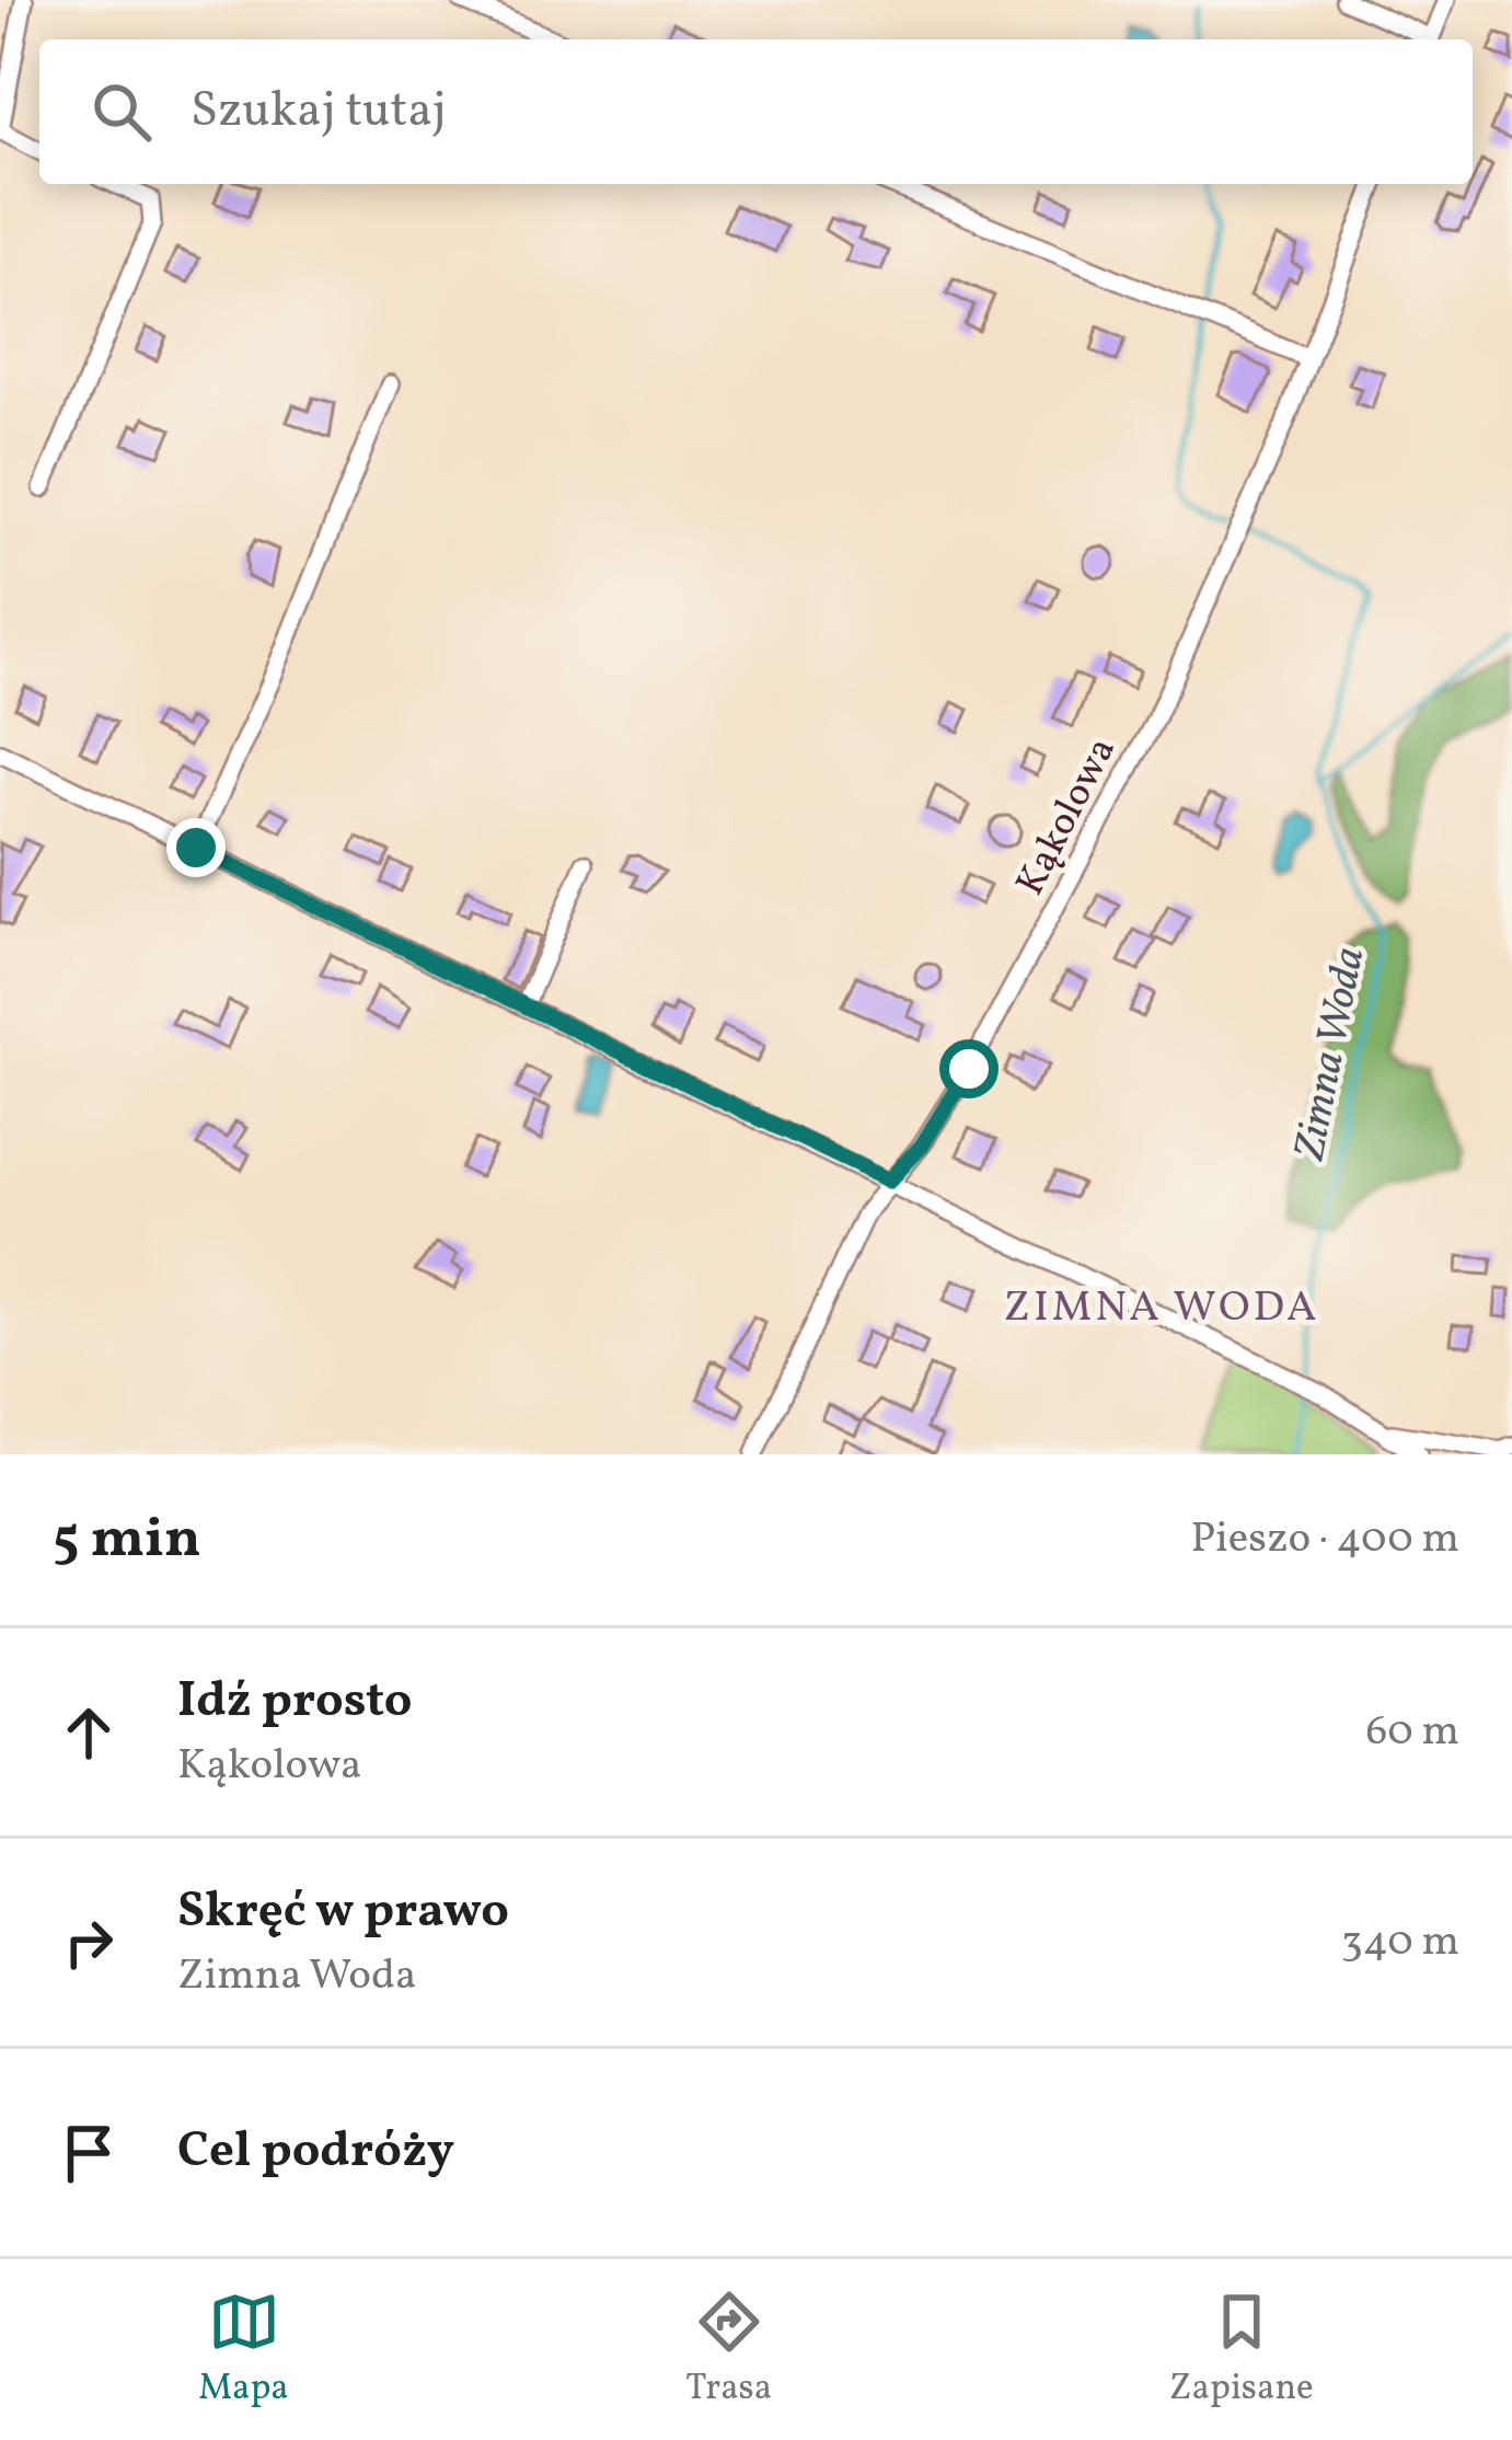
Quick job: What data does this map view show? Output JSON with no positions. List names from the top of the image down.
{
  "streets": {
    "street": ["Kąkolowa"]
  },
  "districts": ["ZIMNA WODA"],
  "water": ["Zimna Woda"],
  "page": {
    "search": "Szukaj tutaj",
    "heading": ["5 min", "Pieszo · 400 m"],
    "list": [
      ["Idź prosto", "Kąkolowa", "60 m"],
      ["Skręć w prawo", "Zimna Woda", "340 m"],
      "Cel podróży"
    ],
    "nav": ["Mapa", "Trasa", "Zapisane"]
  }
}
